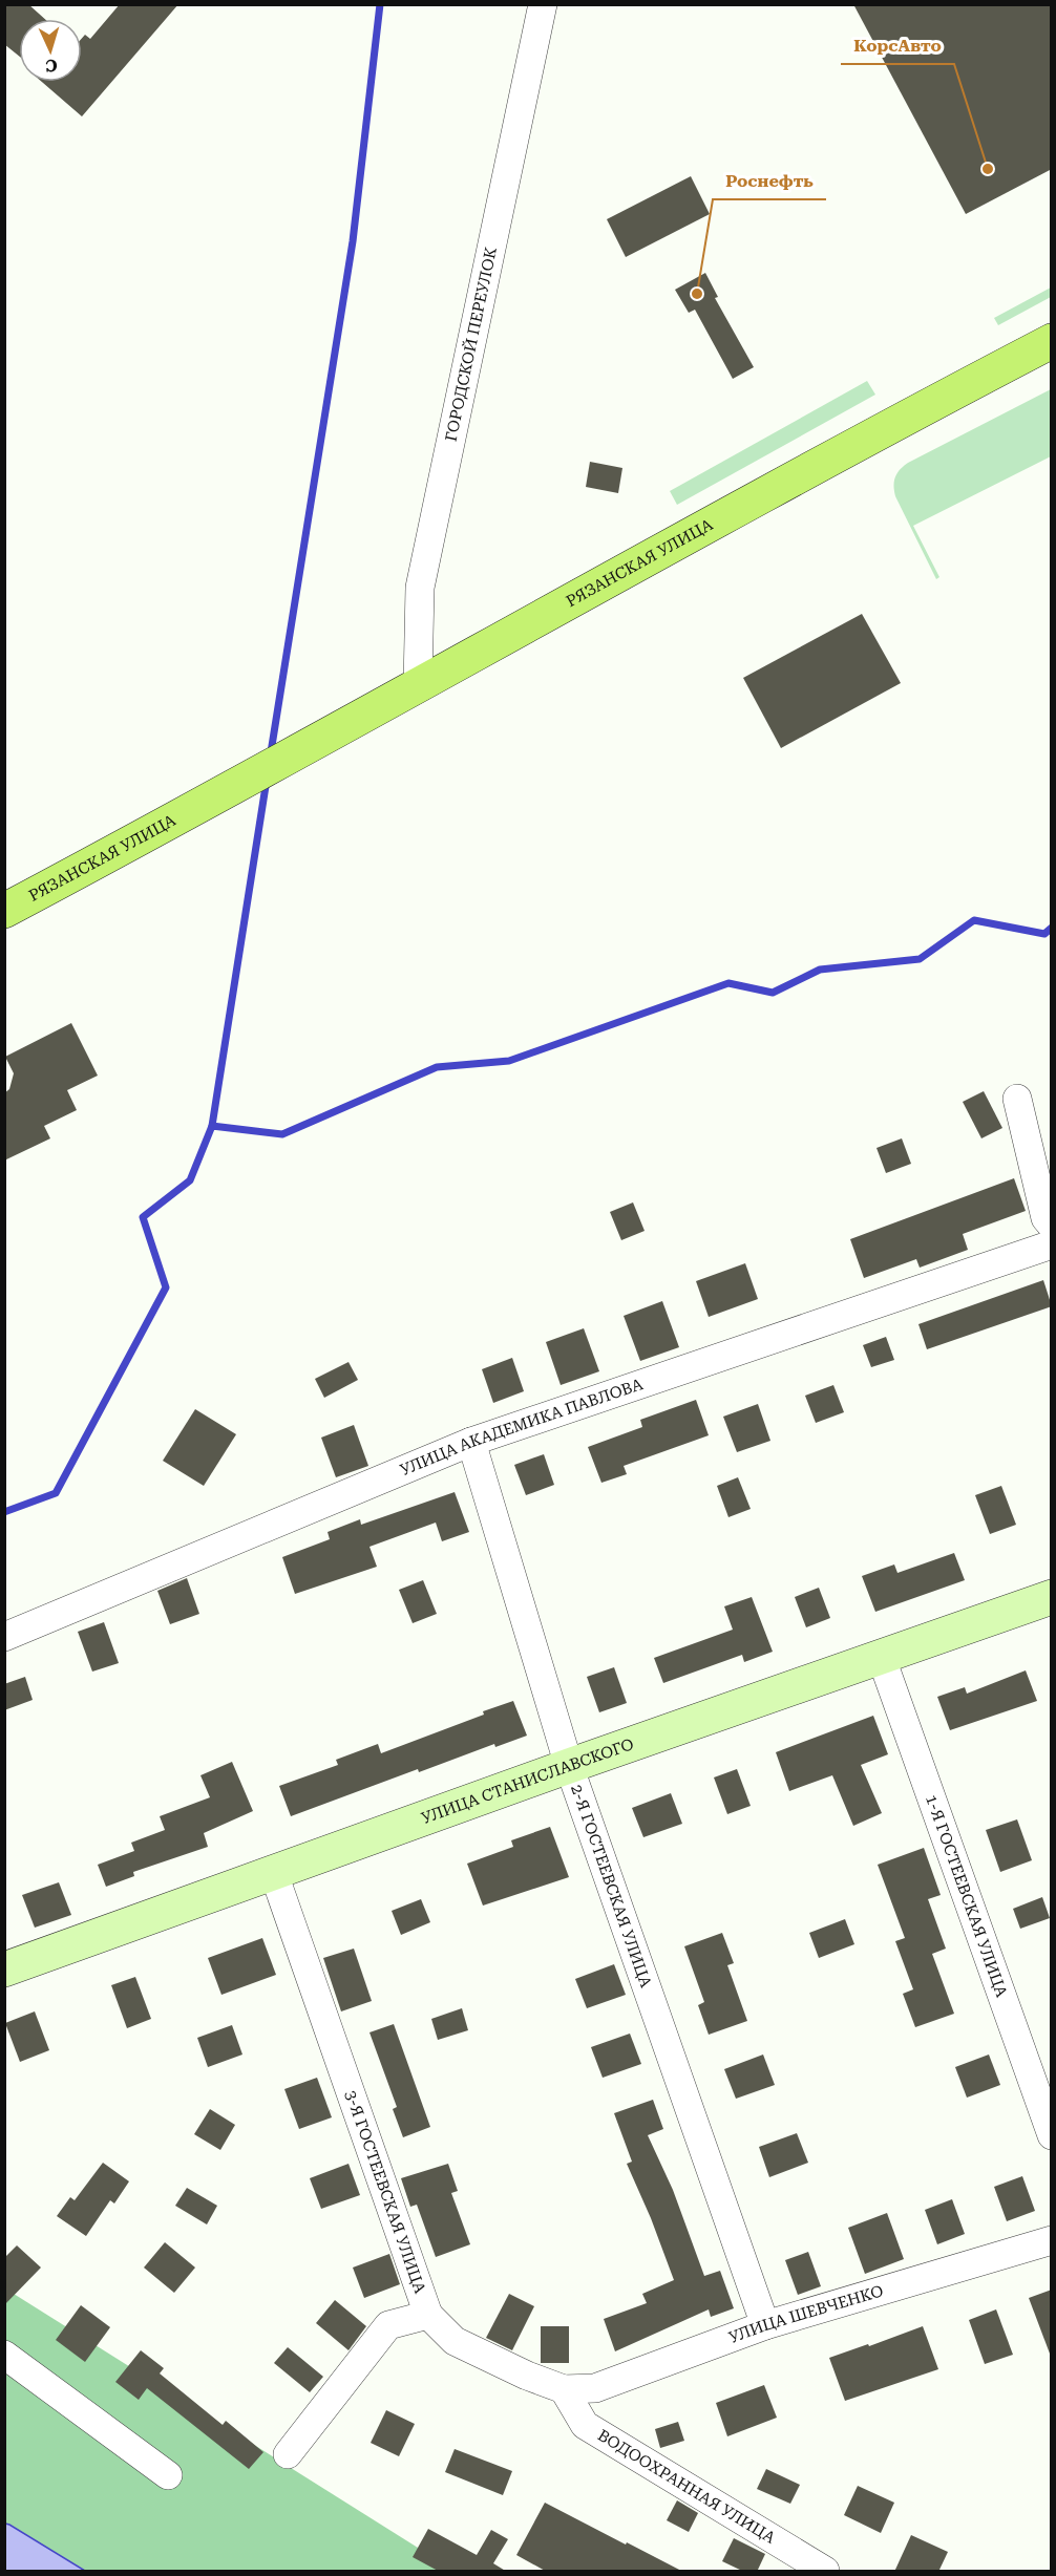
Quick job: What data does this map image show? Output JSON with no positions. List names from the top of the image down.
{
  "streets": {
    "main road": ["РЯЗАНСКАЯ УЛИЦА"],
    "street": [
      "ГОРОДСКОЙ ПЕРЕУЛОК",
      "УЛИЦА АКАДЕМИКА ПАВЛОВА",
      "УЛИЦА СТАНИСЛАВСКОГО",
      "2-Я ГОСТЕЕВСКАЯ УЛИЦА",
      "1-Я ГОСТЕЕВСКАЯ УЛИЦА",
      "3-Я ГОСТЕЕВСКАЯ УЛИЦА",
      "УЛИЦА ШЕВЧЕНКО",
      "ВОДООХРАННАЯ УЛИЦА"
    ]
  },
  "crossings": [
    ["ГОРОДСКОЙ ПЕРЕУЛОК", "РЯЗАНСКАЯ УЛИЦА"],
    ["УЛИЦА АКАДЕМИКА ПАВЛОВА", "2-Я ГОСТЕЕВСКАЯ УЛИЦА"],
    ["УЛИЦА СТАНИСЛАВСКОГО", "2-Я ГОСТЕЕВСКАЯ УЛИЦА"],
    ["УЛИЦА СТАНИСЛАВСКОГО", "1-Я ГОСТЕЕВСКАЯ УЛИЦА"],
    ["УЛИЦА СТАНИСЛАВСКОГО", "3-Я ГОСТЕЕВСКАЯ УЛИЦА"],
    ["2-Я ГОСТЕЕВСКАЯ УЛИЦА", "УЛИЦА ШЕВЧЕНКО"],
    ["УЛИЦА ШЕВЧЕНКО", "ВОДООХРАННАЯ УЛИЦА"]
  ],
  "places": ["КорсАвто", "Роснефть"],
  "north": "bottom"
}
